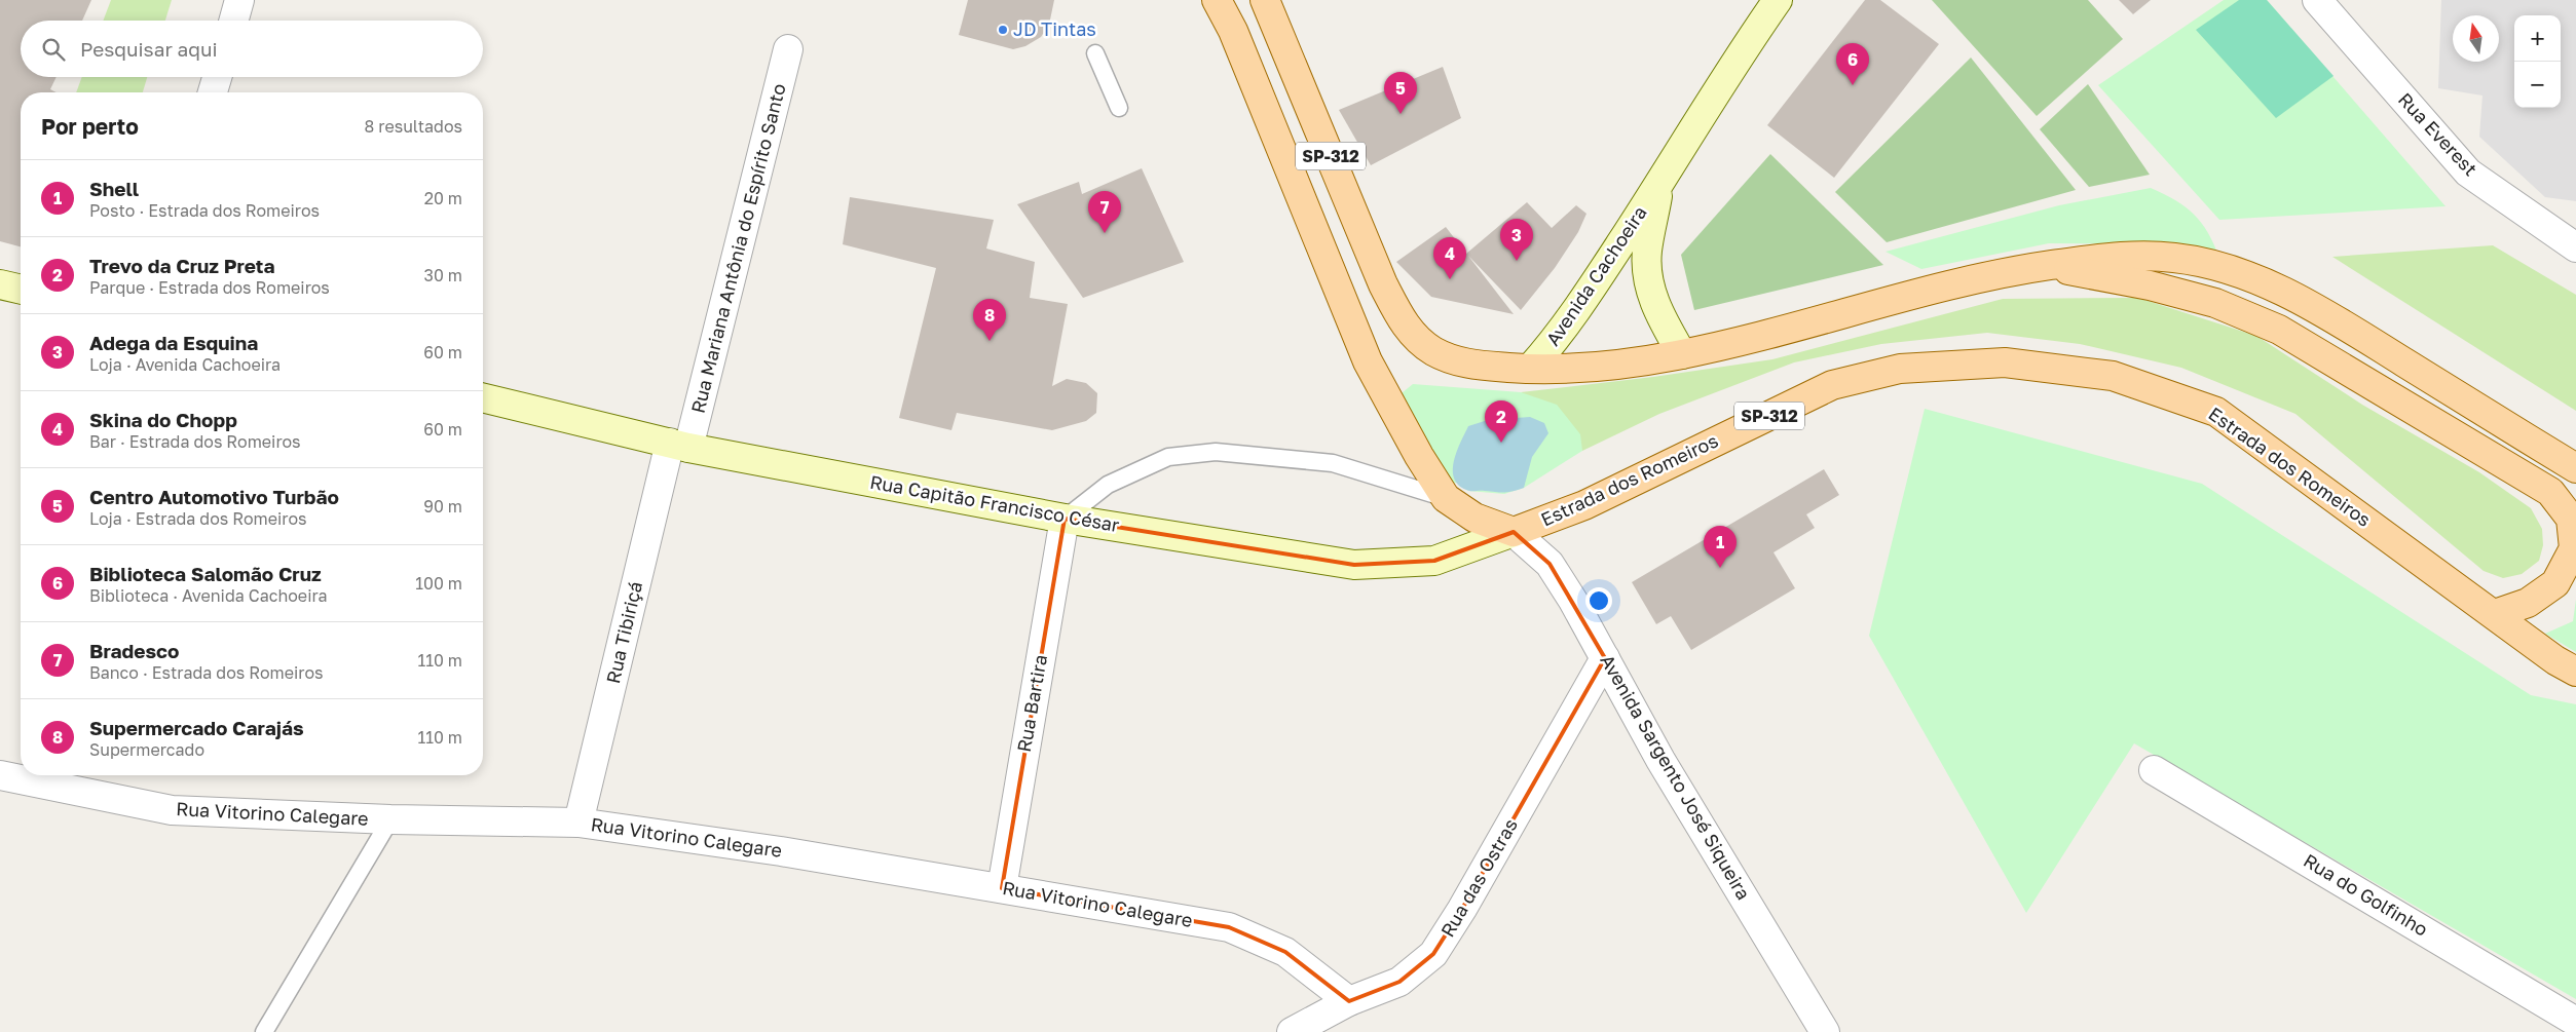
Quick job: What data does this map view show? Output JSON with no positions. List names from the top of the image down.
{
  "streets": {
    "main road": ["SP-312", "Estrada dos Romeiros"],
    "street": [
      "Rua Everest",
      "Rua Mariana Antônia do Espírito Santo",
      "Avenida Cachoeira",
      "Rua Capitão Francisco César",
      "Rua Tibiriçá",
      "Rua Bartira",
      "Avenida Sargento José Siqueira",
      "Rua Vitorino Calegare",
      "Rua das Ostras",
      "Rua do Golfinho"
    ]
  },
  "crossings": [
    ["SP-312", "Avenida Cachoeira"],
    ["SP-312", "Estrada dos Romeiros"],
    ["SP-312", "Rua Capitão Francisco César"],
    ["SP-312", "Avenida Sargento José Siqueira"],
    ["Rua Mariana Antônia do Espírito Santo", "Rua Capitão Francisco César"],
    ["Rua Mariana Antônia do Espírito Santo", "Rua Tibiriçá"],
    ["Estrada dos Romeiros", "Rua Capitão Francisco César"],
    ["Estrada dos Romeiros", "Avenida Sargento José Siqueira"],
    ["Rua Capitão Francisco César", "Rua Tibiriçá"],
    ["Rua Capitão Francisco César", "Rua Bartira"],
    ["Rua Capitão Francisco César", "Avenida Sargento José Siqueira"],
    ["Rua Tibiriçá", "Rua Vitorino Calegare"],
    ["Rua Bartira", "Rua Vitorino Calegare"],
    ["Avenida Sargento José Siqueira", "Rua das Ostras"],
    ["Rua Vitorino Calegare", "Rua das Ostras"]
  ],
  "places": ["JD Tintas"],
  "north": "top",
  "page": {
    "map_buttons": ["+", "−"],
    "search": "Pesquisar aqui",
    "pins": [
      "6",
      "5",
      "7",
      "3",
      "4",
      "8",
      "2",
      "1"
    ],
    "heading": ["Por perto", "8 resultados"],
    "list": [
      {
        "mark": "1",
        "name": "Shell",
        "note": "Posto · Estrada dos Romeiros",
        "value": "20 m"
      },
      {
        "mark": "2",
        "name": "Trevo da Cruz Preta",
        "note": "Parque · Estrada dos Romeiros",
        "value": "30 m"
      },
      {
        "mark": "3",
        "name": "Adega da Esquina",
        "note": "Loja · Avenida Cachoeira",
        "value": "60 m"
      },
      {
        "mark": "4",
        "name": "Skina do Chopp",
        "note": "Bar · Estrada dos Romeiros",
        "value": "60 m"
      },
      {
        "mark": "5",
        "name": "Centro Automotivo Turbão",
        "note": "Loja · Estrada dos Romeiros",
        "value": "90 m"
      },
      {
        "mark": "6",
        "name": "Biblioteca Salomão Cruz",
        "note": "Biblioteca · Avenida Cachoeira",
        "value": "100 m"
      },
      {
        "mark": "7",
        "name": "Bradesco",
        "note": "Banco · Estrada dos Romeiros",
        "value": "110 m"
      },
      {
        "mark": "8",
        "name": "Supermercado Carajás",
        "note": "Supermercado",
        "value": "110 m"
      }
    ]
  }
}
